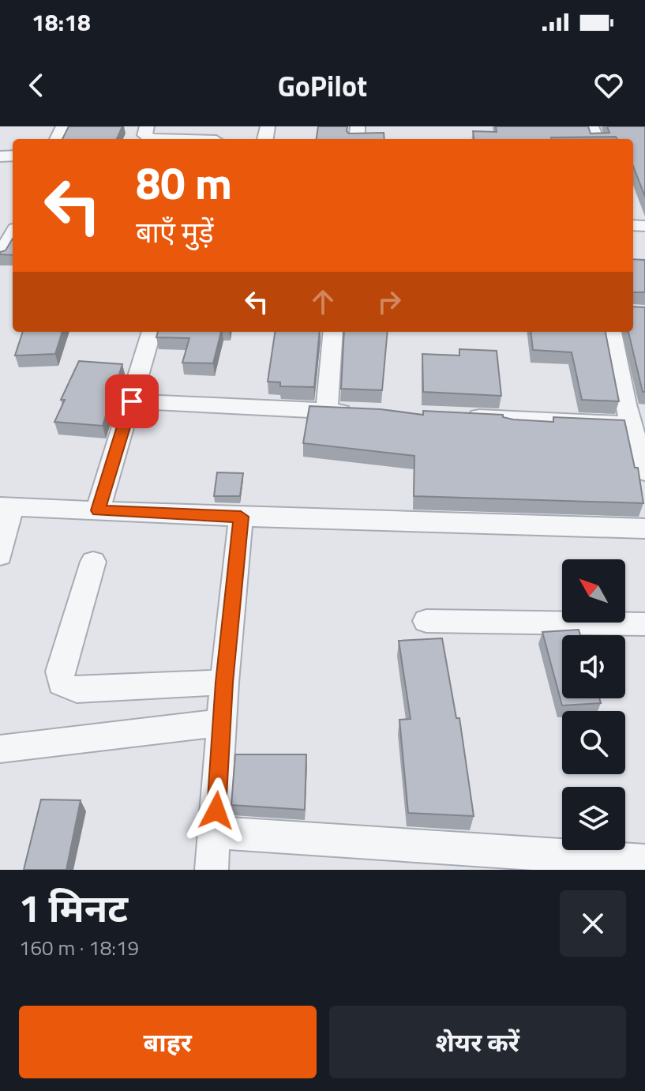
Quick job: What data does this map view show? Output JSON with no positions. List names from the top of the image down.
{
  "north": "top left",
  "page": {
    "status": "18:18",
    "header": "GoPilot",
    "turn": ["80 m", "बाएँ मुड़ें"],
    "heading": ["1 मिनट", "160 m · 18:19"],
    "buttons": ["बाहर", "शेयर करें"]
  }
}
